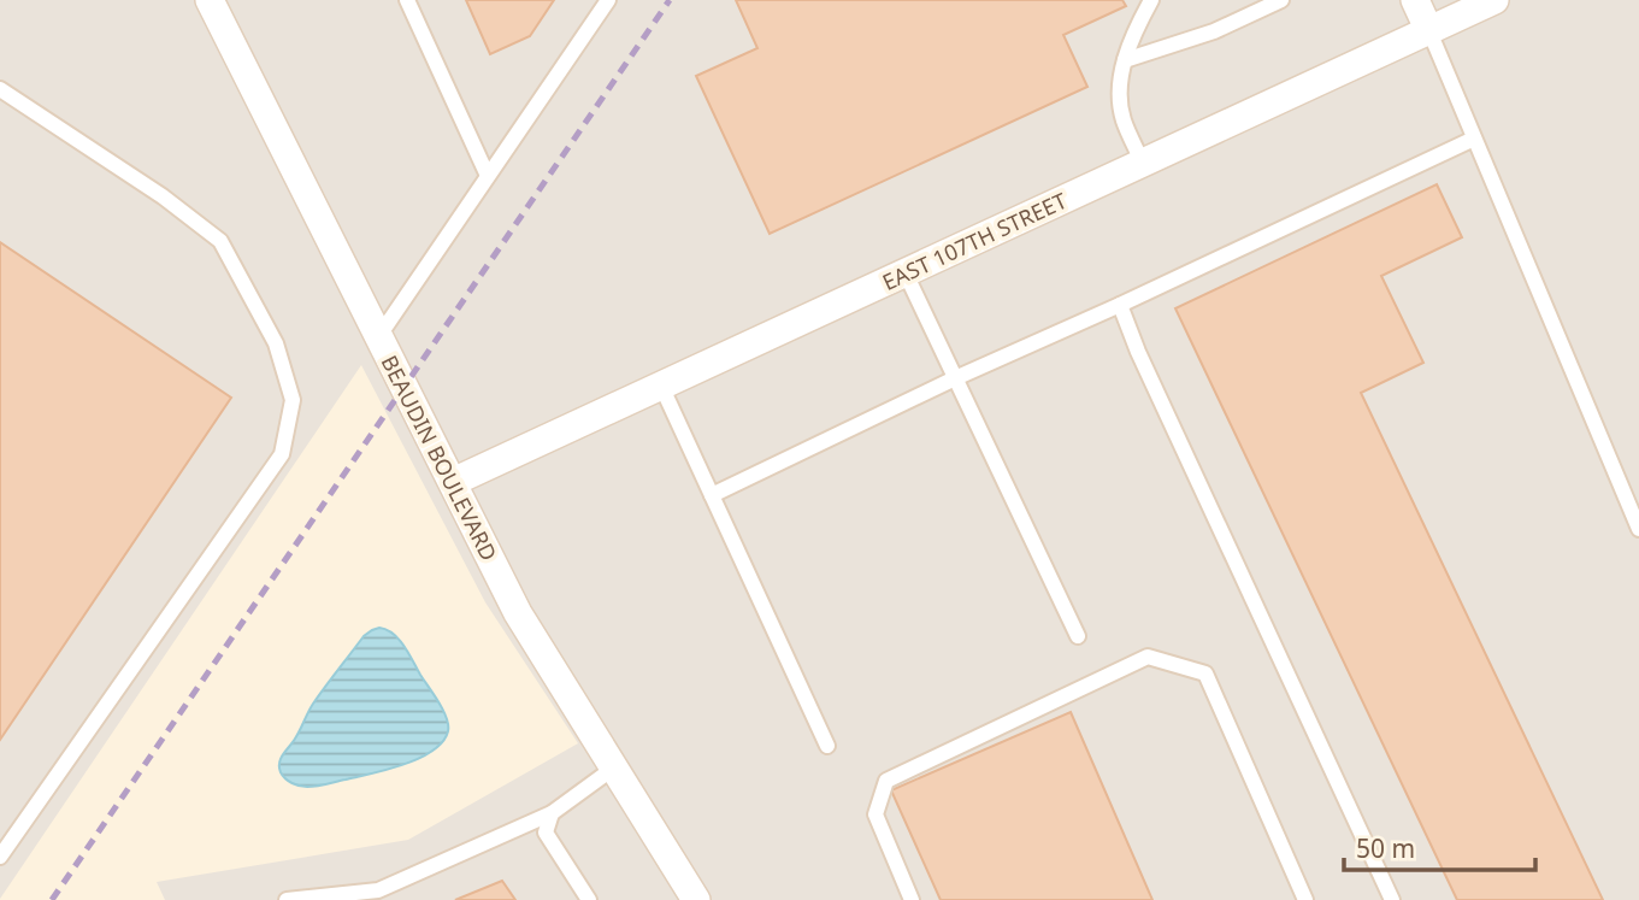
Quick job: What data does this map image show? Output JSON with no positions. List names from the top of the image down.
{
  "streets": {
    "street": ["EAST 107TH STREET", "BEAUDIN BOULEVARD"]
  },
  "crossings": [
    ["EAST 107TH STREET", "BEAUDIN BOULEVARD"]
  ],
  "scale_bar": "50 m"
}
